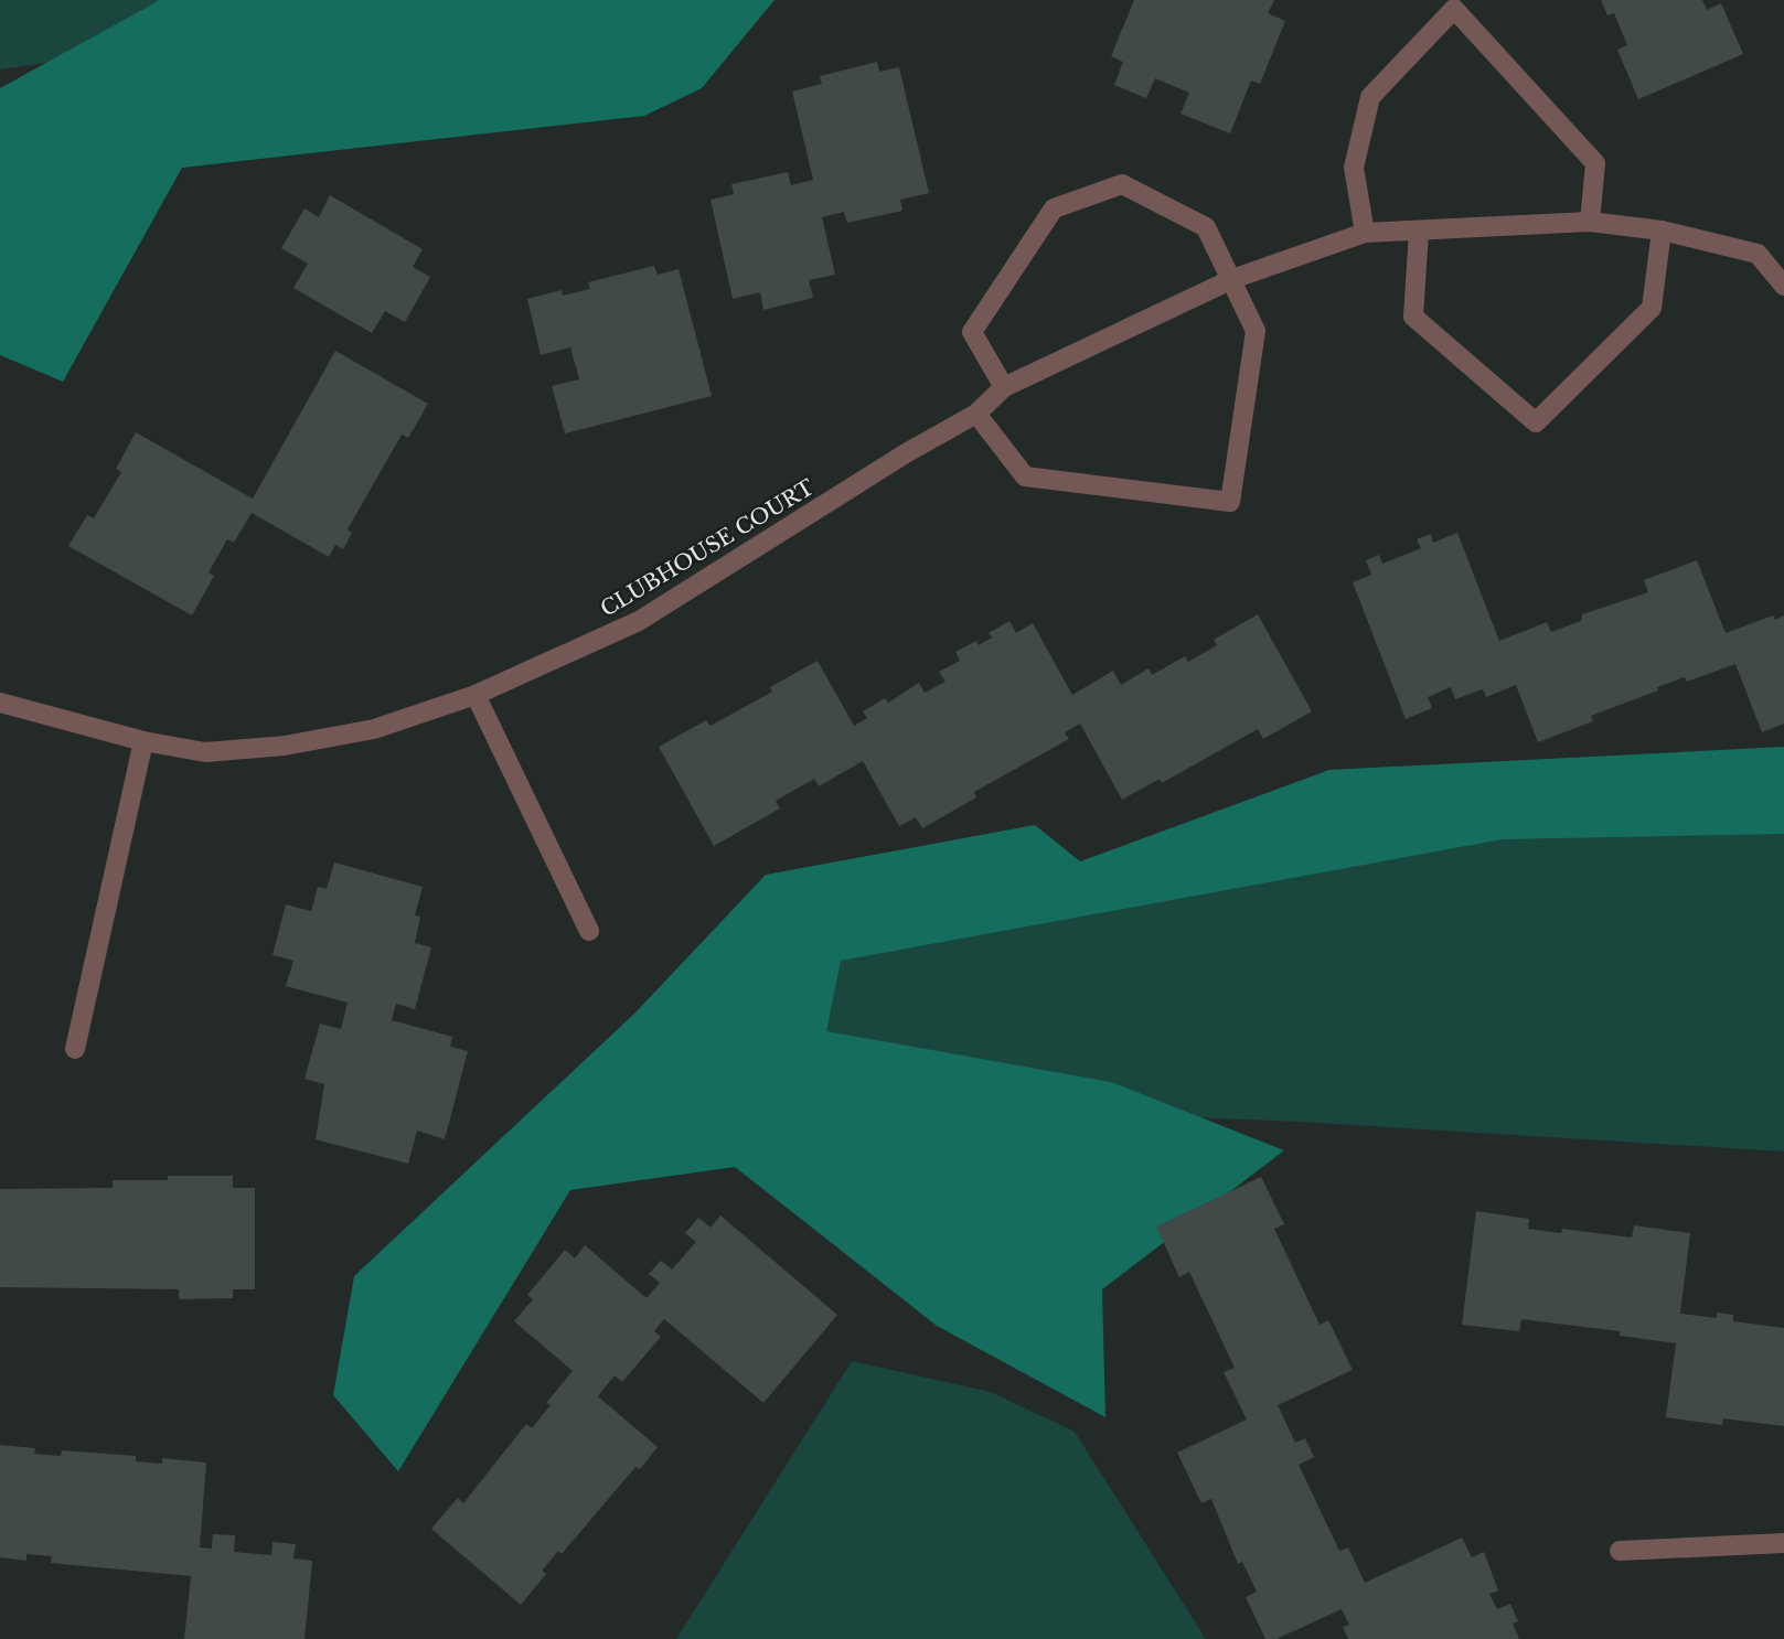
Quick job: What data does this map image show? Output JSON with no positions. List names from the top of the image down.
{
  "streets": {
    "street": ["CLUBHOUSE COURT"]
  }
}
